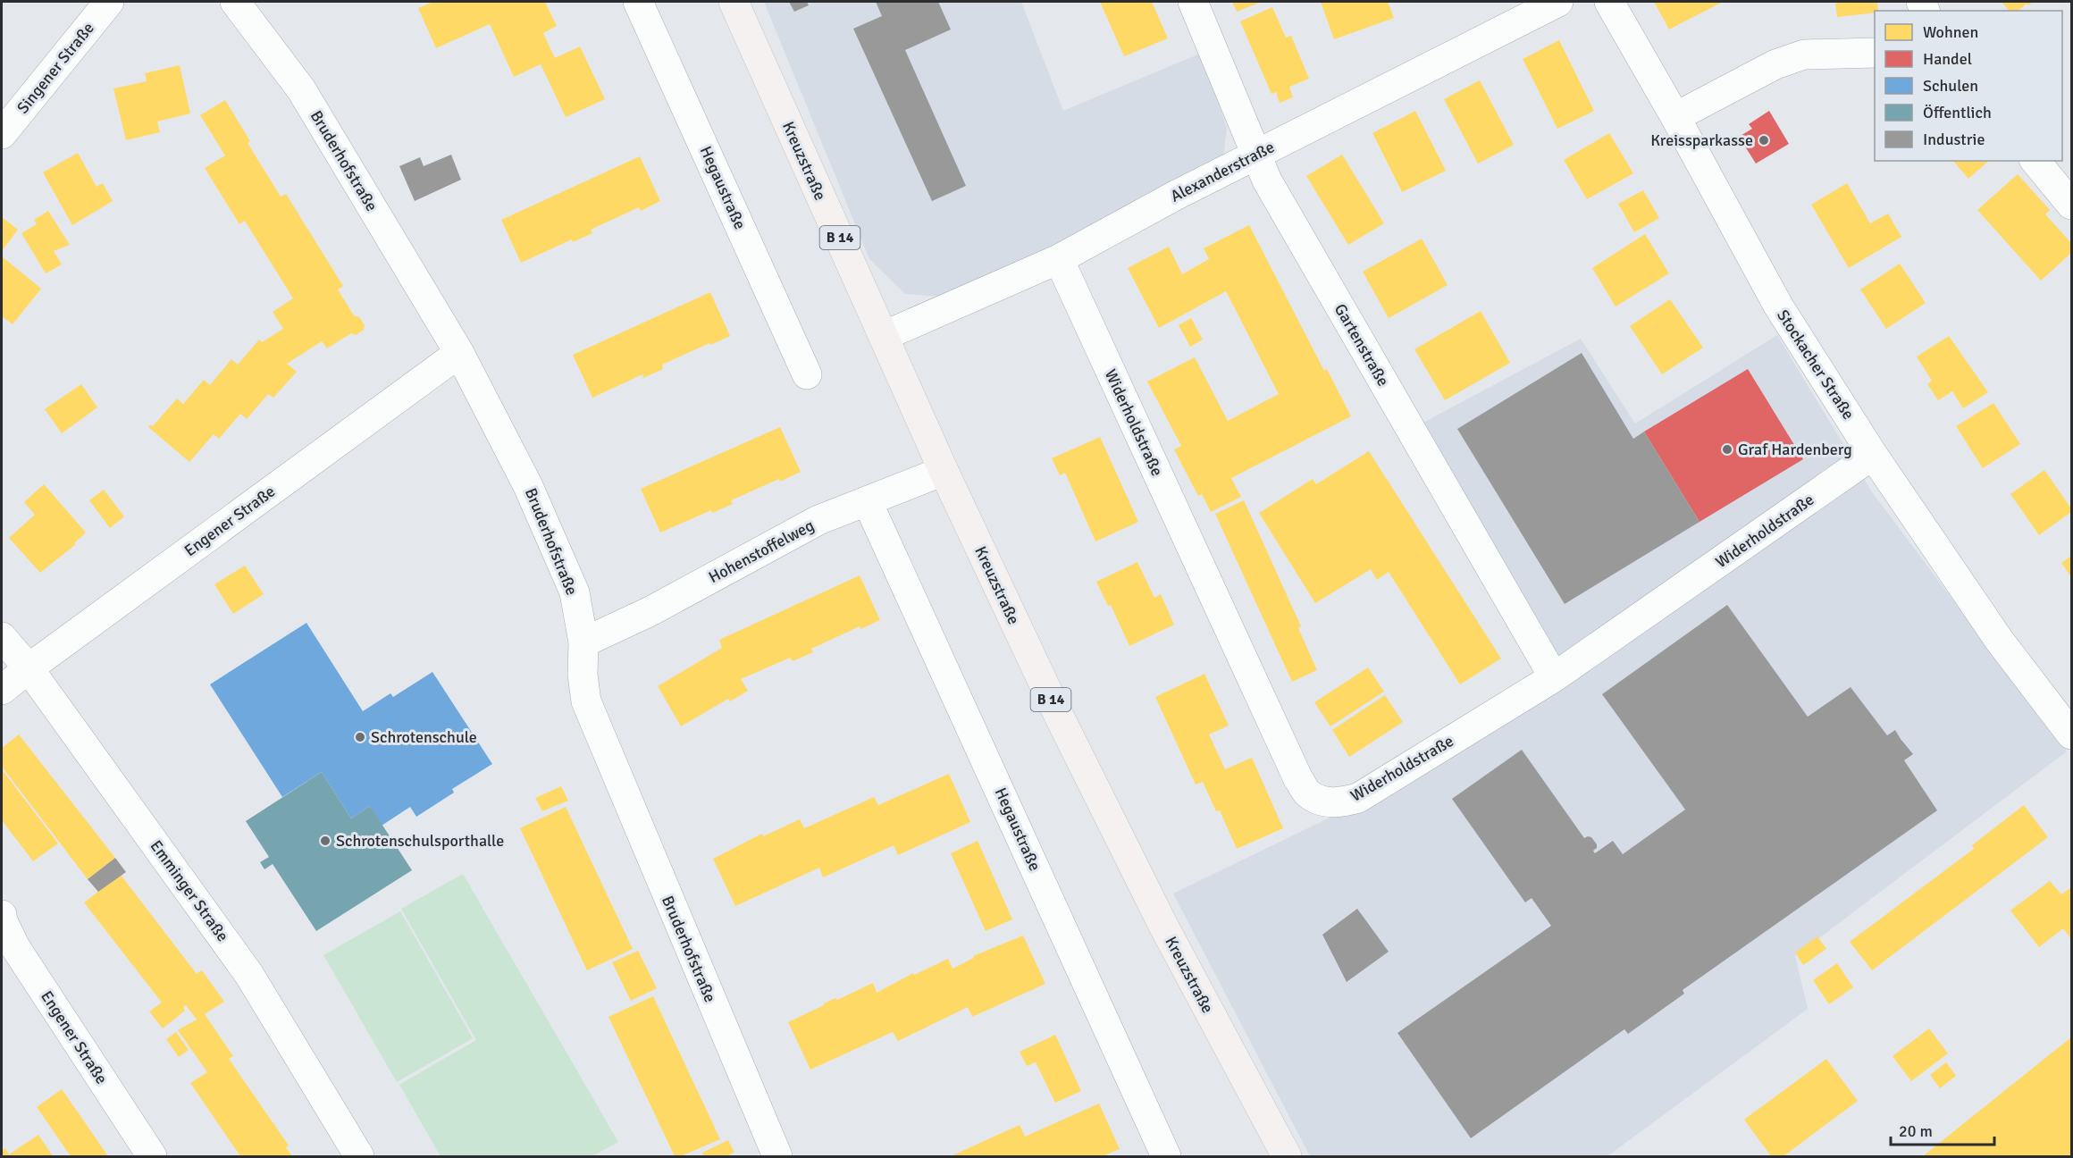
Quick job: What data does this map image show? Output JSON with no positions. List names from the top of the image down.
{
  "streets": {
    "main road": ["Kreuzstraße", "B 14"],
    "street": [
      "Singener Straße",
      "Bruderhofstraße",
      "Alexanderstraße",
      "Hegaustraße",
      "Gartenstraße",
      "Stockacher Straße",
      "Widerholdstraße",
      "Engener Straße",
      "Hohenstoffelweg",
      "Emminger Straße"
    ]
  },
  "crossings": [
    ["Bruderhofstraße", "Engener Straße"],
    ["Bruderhofstraße", "Hohenstoffelweg"],
    ["Kreuzstraße", "Alexanderstraße"],
    ["Kreuzstraße", "Hohenstoffelweg"],
    ["Alexanderstraße", "Gartenstraße"],
    ["Alexanderstraße", "Widerholdstraße"],
    ["Hegaustraße", "Hohenstoffelweg"],
    ["Gartenstraße", "Widerholdstraße"],
    ["Stockacher Straße", "Widerholdstraße"],
    ["Engener Straße", "Emminger Straße"]
  ],
  "places": [
    "Kreissparkasse",
    "Graf Hardenberg",
    "Schrotenschule",
    "Schrotenschulsporthalle"
  ],
  "legend": [
    "Wohnen",
    "Handel",
    "Schulen",
    "Öffentlich",
    "Industrie"
  ],
  "scale_bar": "20 m"
}
